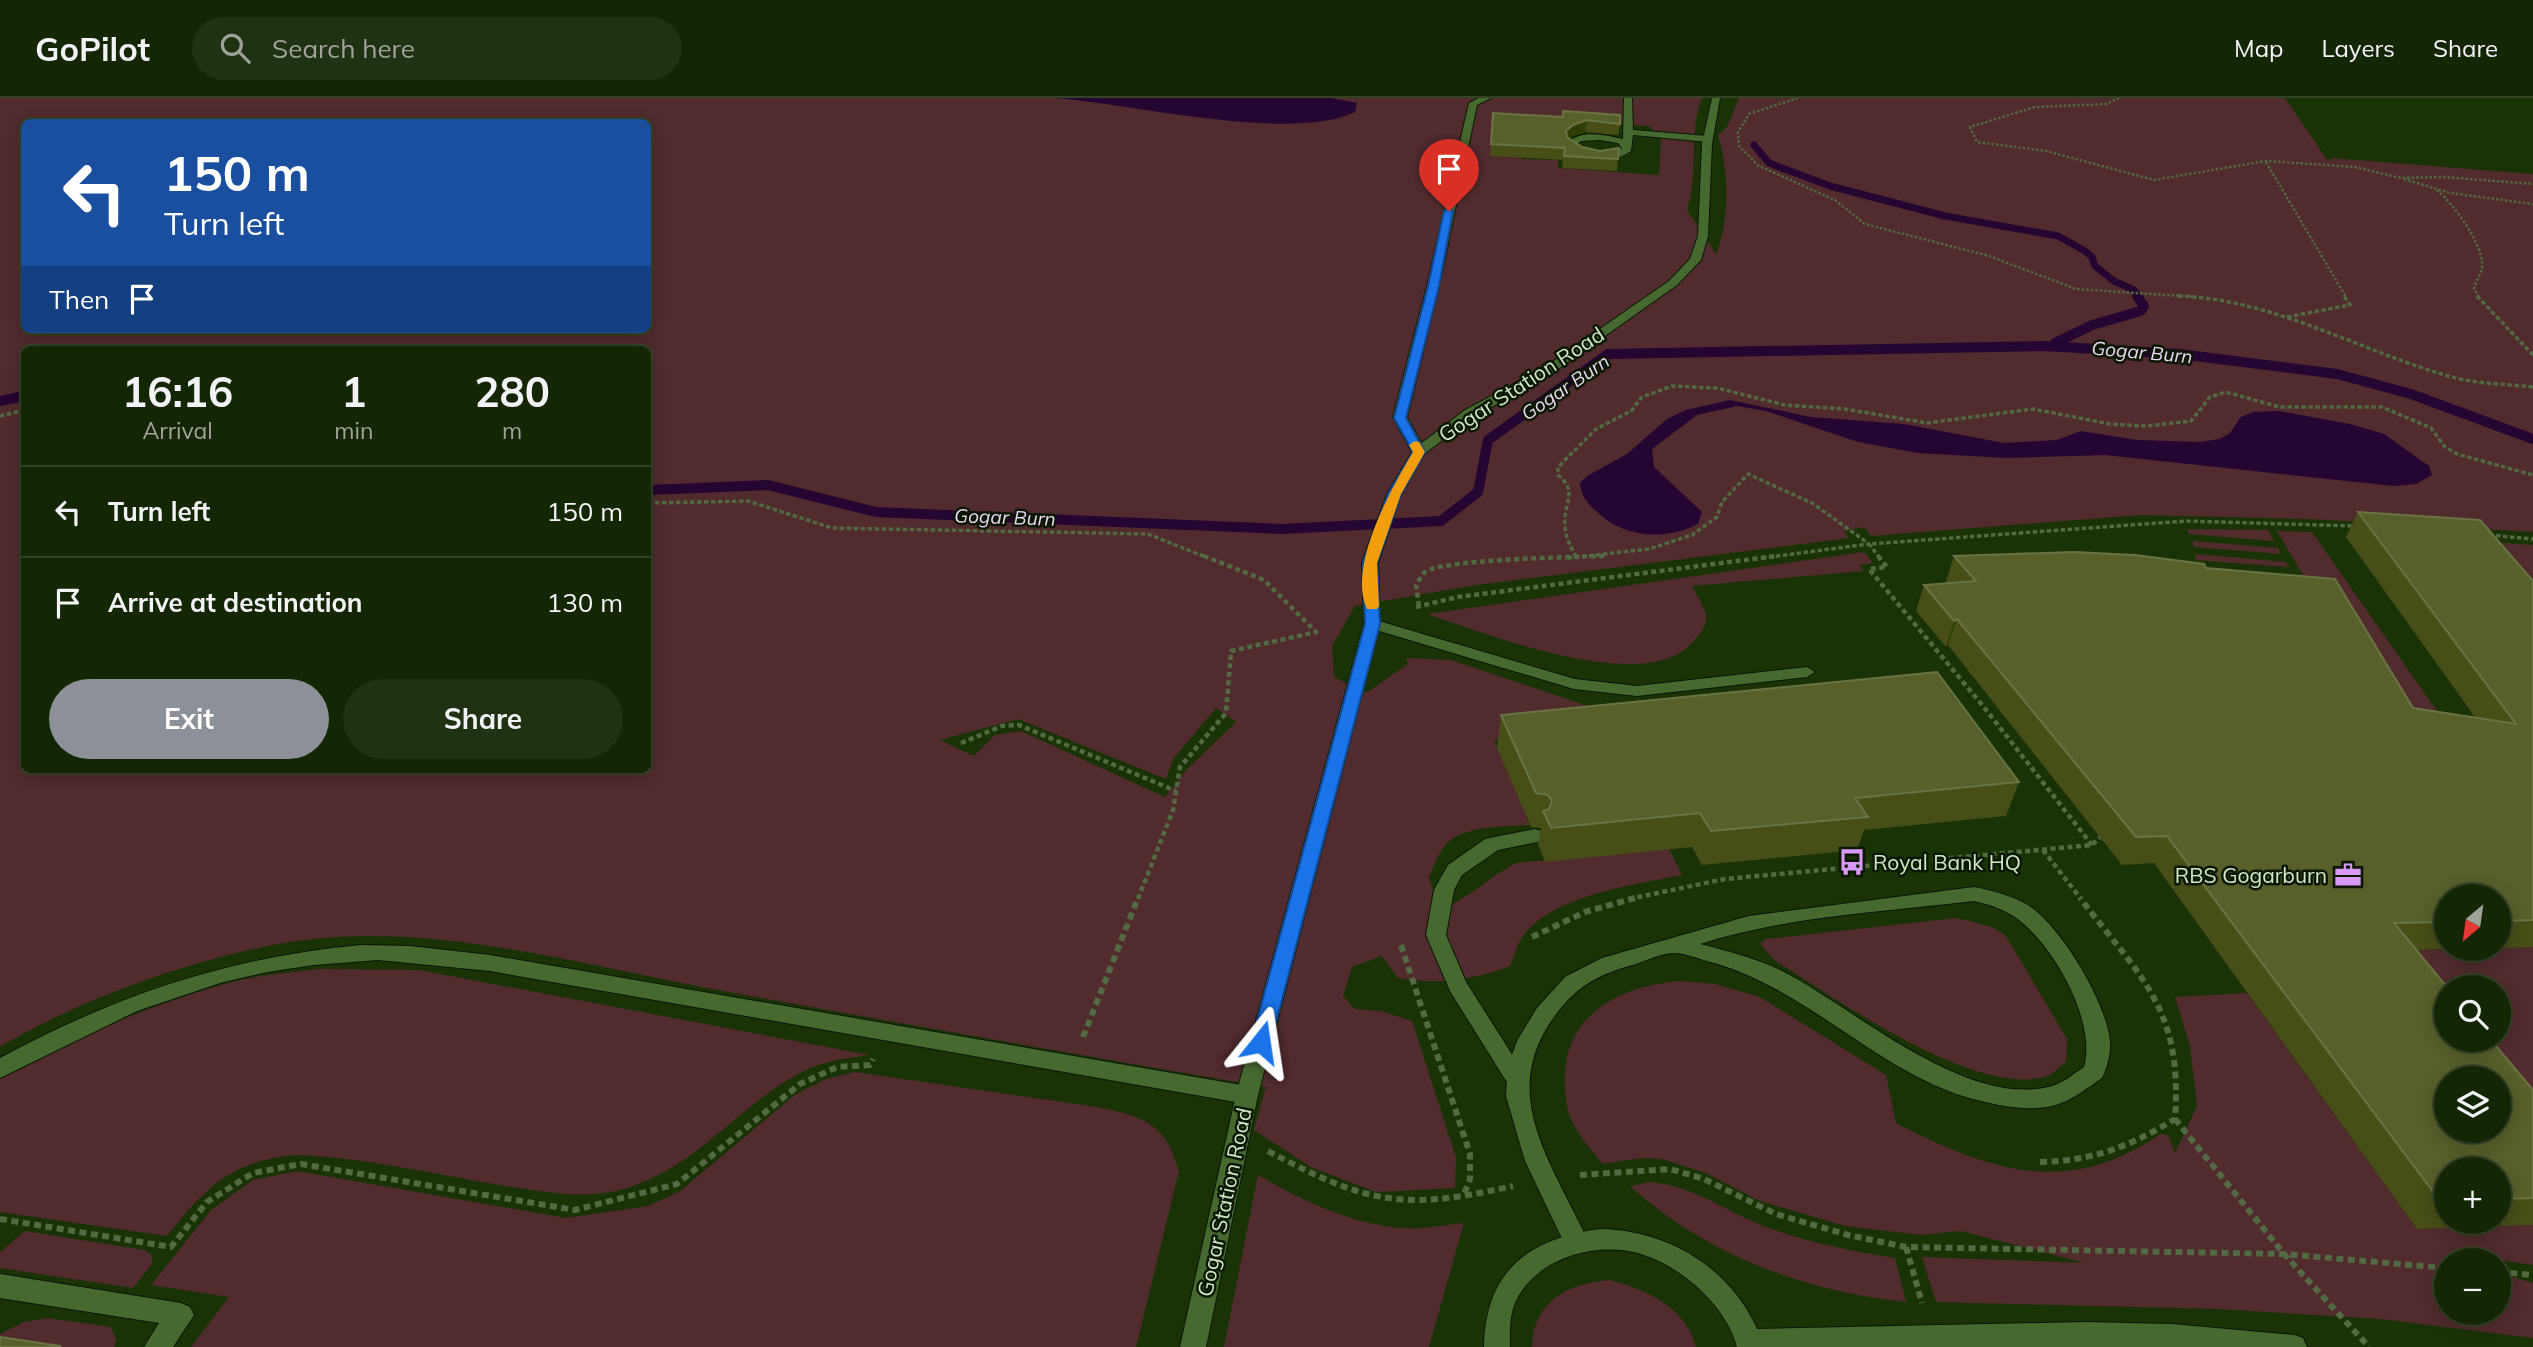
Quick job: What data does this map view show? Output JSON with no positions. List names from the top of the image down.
{
  "streets": {
    "street": ["Gogar Station Road"]
  },
  "water": ["Gogar Burn"],
  "places": {
    "bus stop": ["Royal Bank HQ"],
    "office": ["RBS Gogarburn"]
  },
  "north": "bottom left",
  "page": {
    "header": "GoPilot",
    "search": "Search here",
    "nav": ["Map", "Layers", "Share"],
    "turn": ["150 m", "Turn left"],
    "then": "Then",
    "eta": [
      "16:16",
      "Arrival",
      "1",
      "min",
      "280",
      "m"
    ],
    "list": [
      {
        "name": "Turn left",
        "value": "150 m"
      },
      {
        "name": "Arrive at destination",
        "value": "130 m"
      }
    ],
    "buttons": ["Exit", "Share"],
    "map_buttons": ["+", "−"]
  }
}
